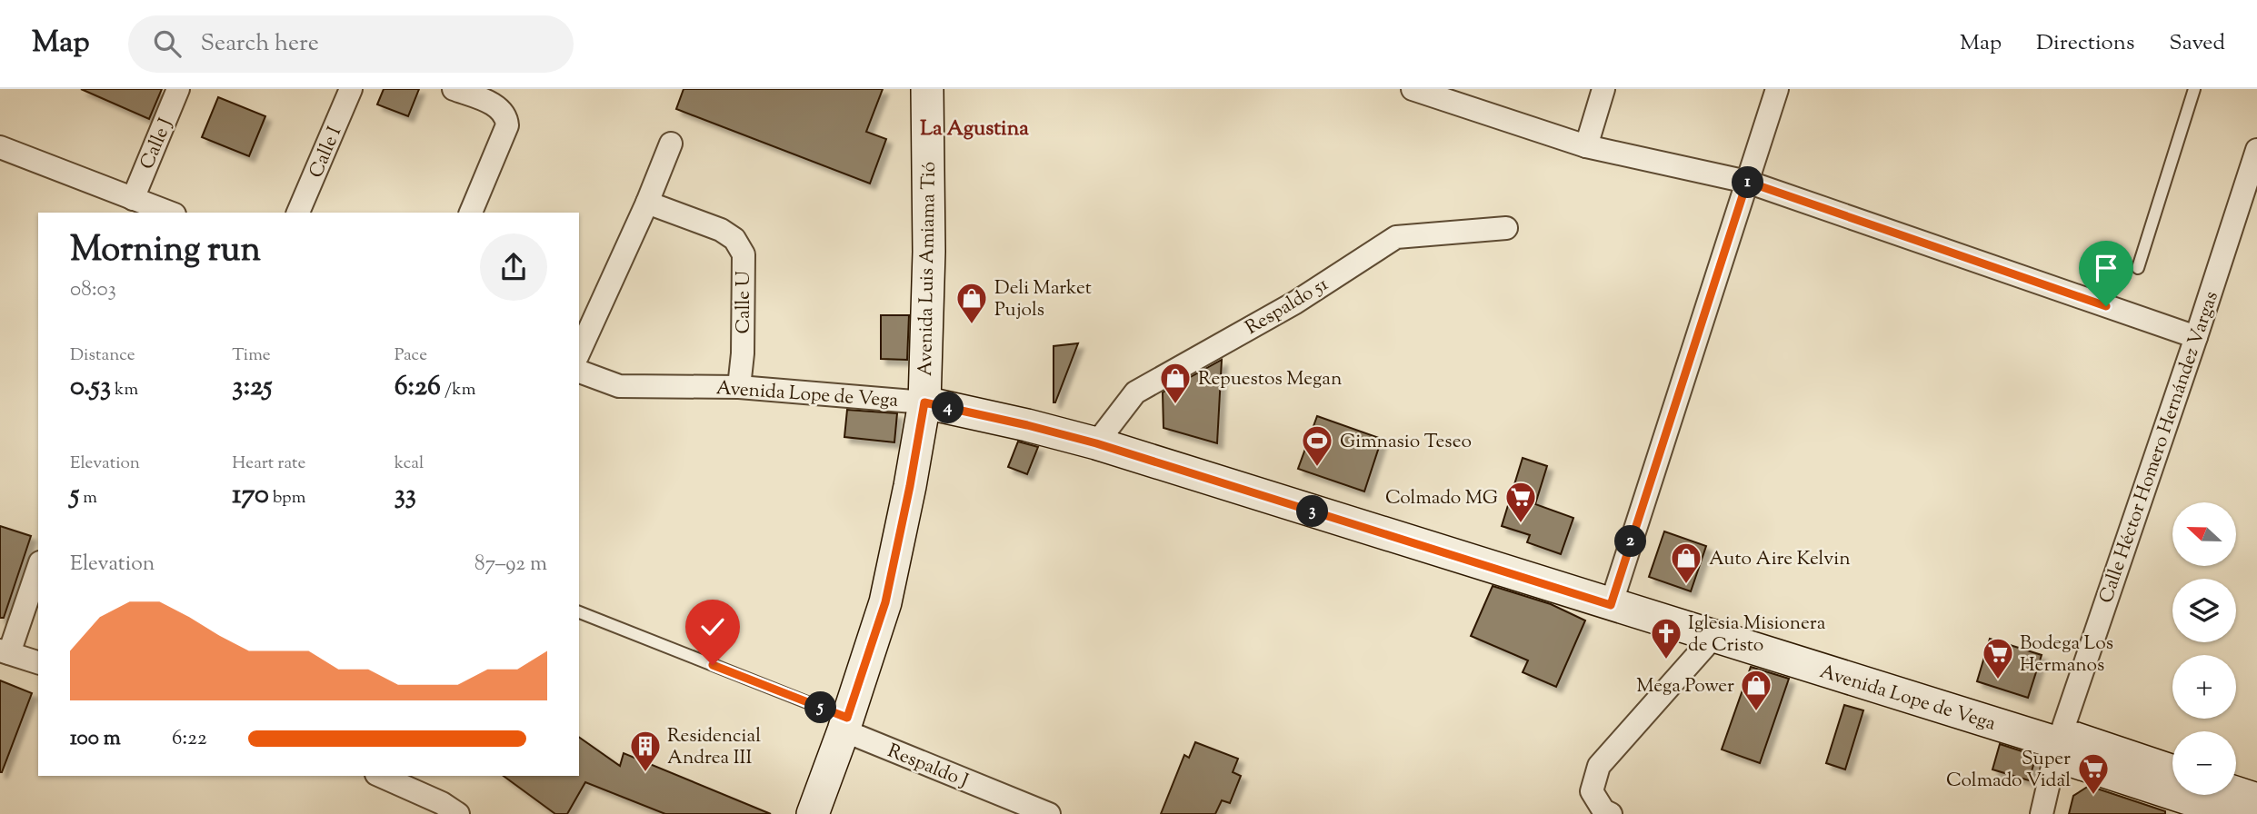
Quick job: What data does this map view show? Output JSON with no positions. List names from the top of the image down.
{
  "streets": {
    "street": [
      "Calle J",
      "Calle I",
      "Avenida Luis Amiama Tió",
      "Calle U",
      "Respaldo 51",
      "Avenida Lope de Vega",
      "Calle Héctor Homero Hernández Vargas",
      "Respaldo J"
    ]
  },
  "crossings": [
    ["Avenida Luis Amiama Tió", "Avenida Lope de Vega"],
    ["Avenida Luis Amiama Tió", "Respaldo J"],
    ["Calle U", "Avenida Lope de Vega"],
    ["Respaldo 51", "Avenida Lope de Vega"],
    ["Avenida Lope de Vega", "Calle Héctor Homero Hernández Vargas"]
  ],
  "districts": ["La Agustina"],
  "places": {
    "shop": [
      "Deli Market Pujols",
      "Repuestos Megan",
      "Auto Aire Kelvin",
      "Mega Power"
    ],
    "sports": ["Gimnasio Teseo"],
    "supermarket": ["Colmado MG", "Bodega Los Hermanos", "Super Colmado Vidal"],
    "church": ["Iglesia Misionera de Cristo"],
    "building": ["Residencial Andrea III"]
  },
  "north": "left",
  "page": {
    "header": "Map",
    "search": "Search here",
    "nav": ["Map", "Directions", "Saved"],
    "pins": [
      "1",
      "4",
      "3",
      "2",
      "5"
    ],
    "heading": ["Morning run", "08:03"],
    "stats": [
      ["Distance", "0.53 km"],
      ["Time", "3:25"],
      ["Pace", "6:26 /km"],
      ["Elevation", "5 m"],
      ["Heart rate", "170 bpm"],
      ["kcal", "33"]
    ],
    "map_buttons": ["+", "−"],
    "chart": ["Elevation", "87–92 m"],
    "list": [
      {
        "name": "100 m",
        "note": "6:22"
      }
    ]
  }
}
